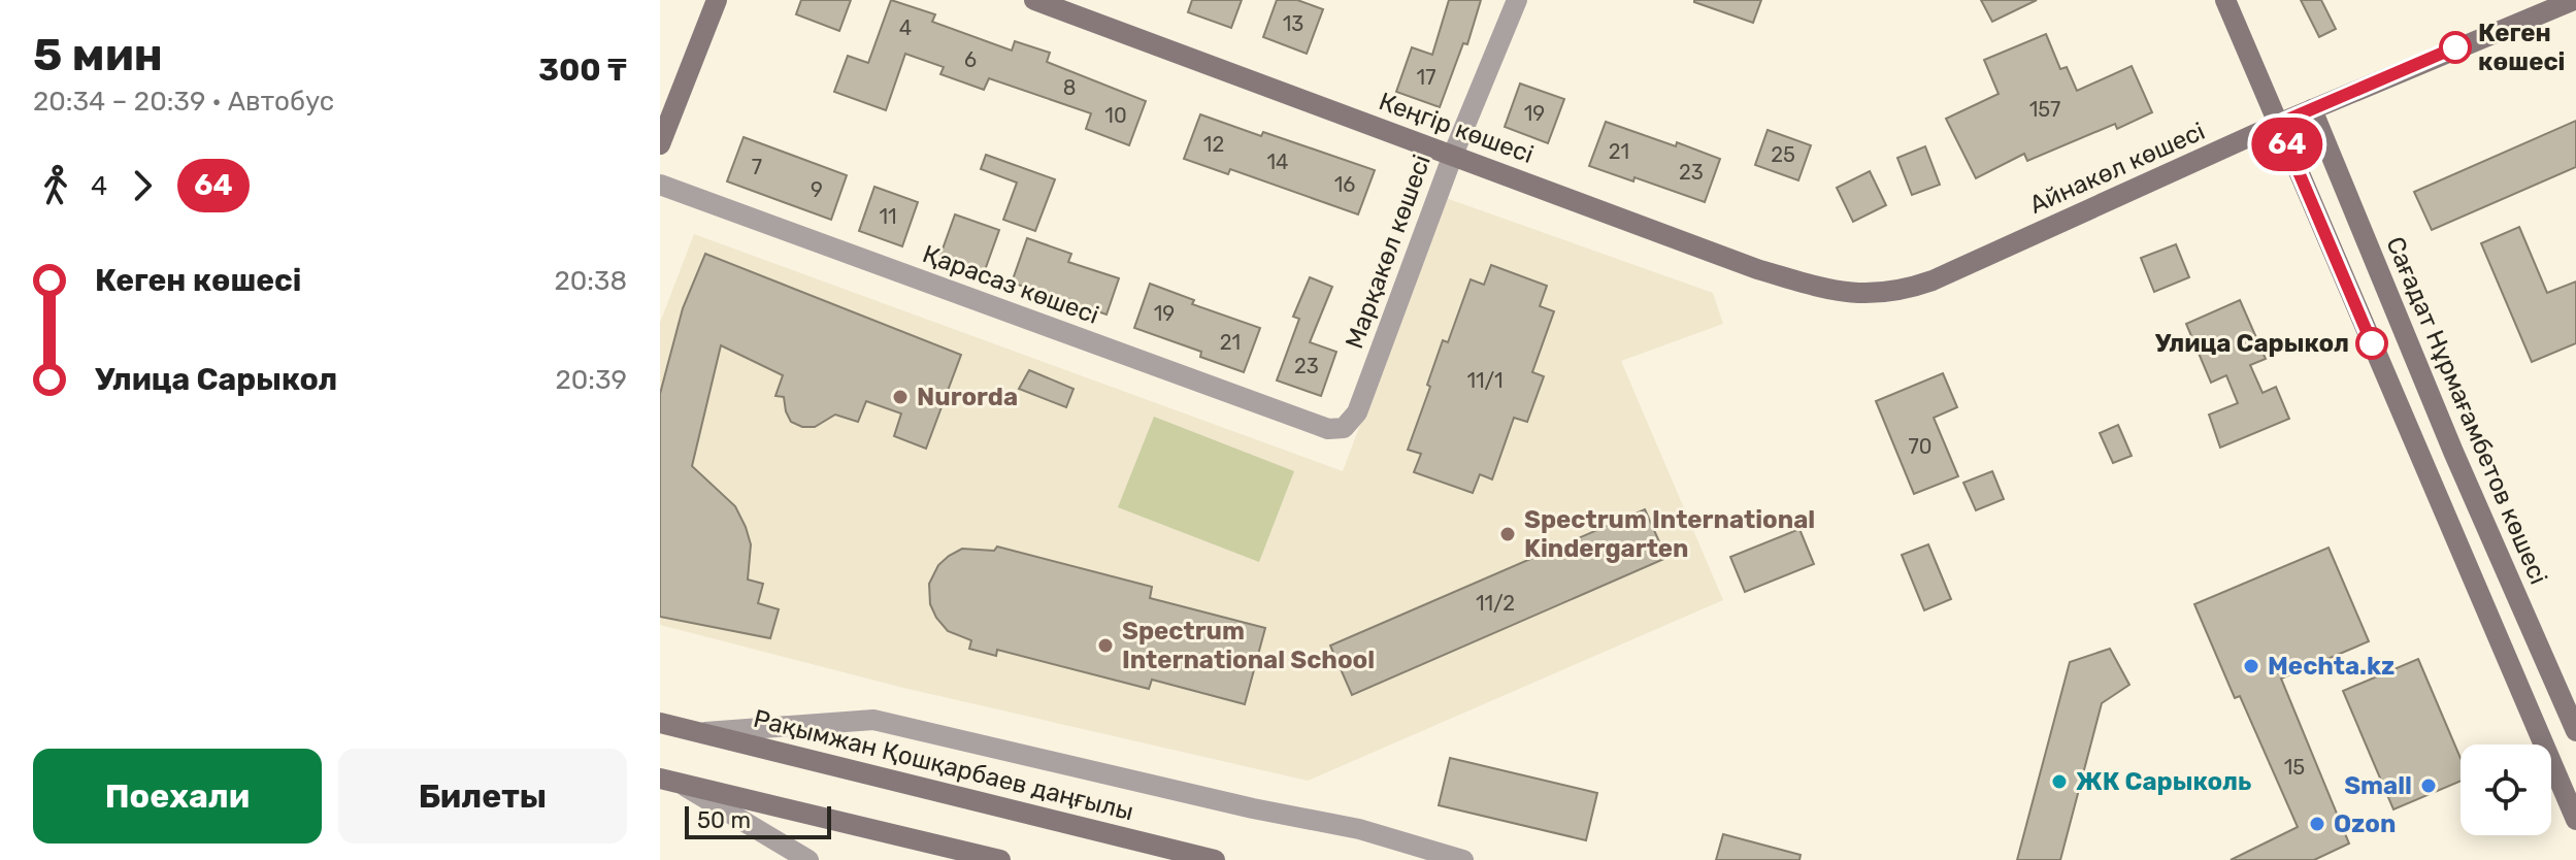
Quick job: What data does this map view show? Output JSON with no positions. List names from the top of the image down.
{
  "streets": {
    "street": [
      "Кеңгір көшесі",
      "Айнакөл көшесі",
      "Марқакөл көшесі",
      "Қарасаз көшесі",
      "Сағадат Нұрмағамбетов көшесі",
      "Рақымжан Қошқарбаев даңғылы"
    ]
  },
  "crossings": [
    ["Кеңгір көшесі", "Айнакөл көшесі"],
    ["Кеңгір көшесі", "Марқакөл көшесі"],
    ["Айнакөл көшесі", "Сағадат Нұрмағамбетов көшесі"],
    ["Марқакөл көшесі", "Қарасаз көшесі"]
  ],
  "places": [
    "Кеген көшесі",
    "Улица Сарыкол",
    "Nurorda",
    "Spectrum International Kindergarten",
    "Spectrum International School",
    "Mechta.kz",
    "ЖК Сарыколь",
    "Small",
    "Ozon"
  ],
  "lines": ["bus line 64"],
  "house_numbers": [
    "13",
    "4",
    "6",
    "17",
    "8",
    "157",
    "19",
    "10",
    "12",
    "21",
    "25",
    "14",
    "7",
    "23",
    "16",
    "9",
    "11",
    "19",
    "21",
    "23",
    "11/1",
    "70",
    "11/2",
    "15"
  ],
  "scale_bar": "50 m",
  "page": {
    "heading": ["5 мин", "20:34 – 20:39 · Автобус", "300 ₸"],
    "on_map": "64",
    "legs": ["4", "64"],
    "list": [
      {
        "name": "Кеген көшесі",
        "value": "20:38"
      },
      {
        "name": "Улица Сарыкол",
        "value": "20:39"
      }
    ],
    "buttons": ["Поехали", "Билеты"],
    "scale": "50 m"
  }
}
